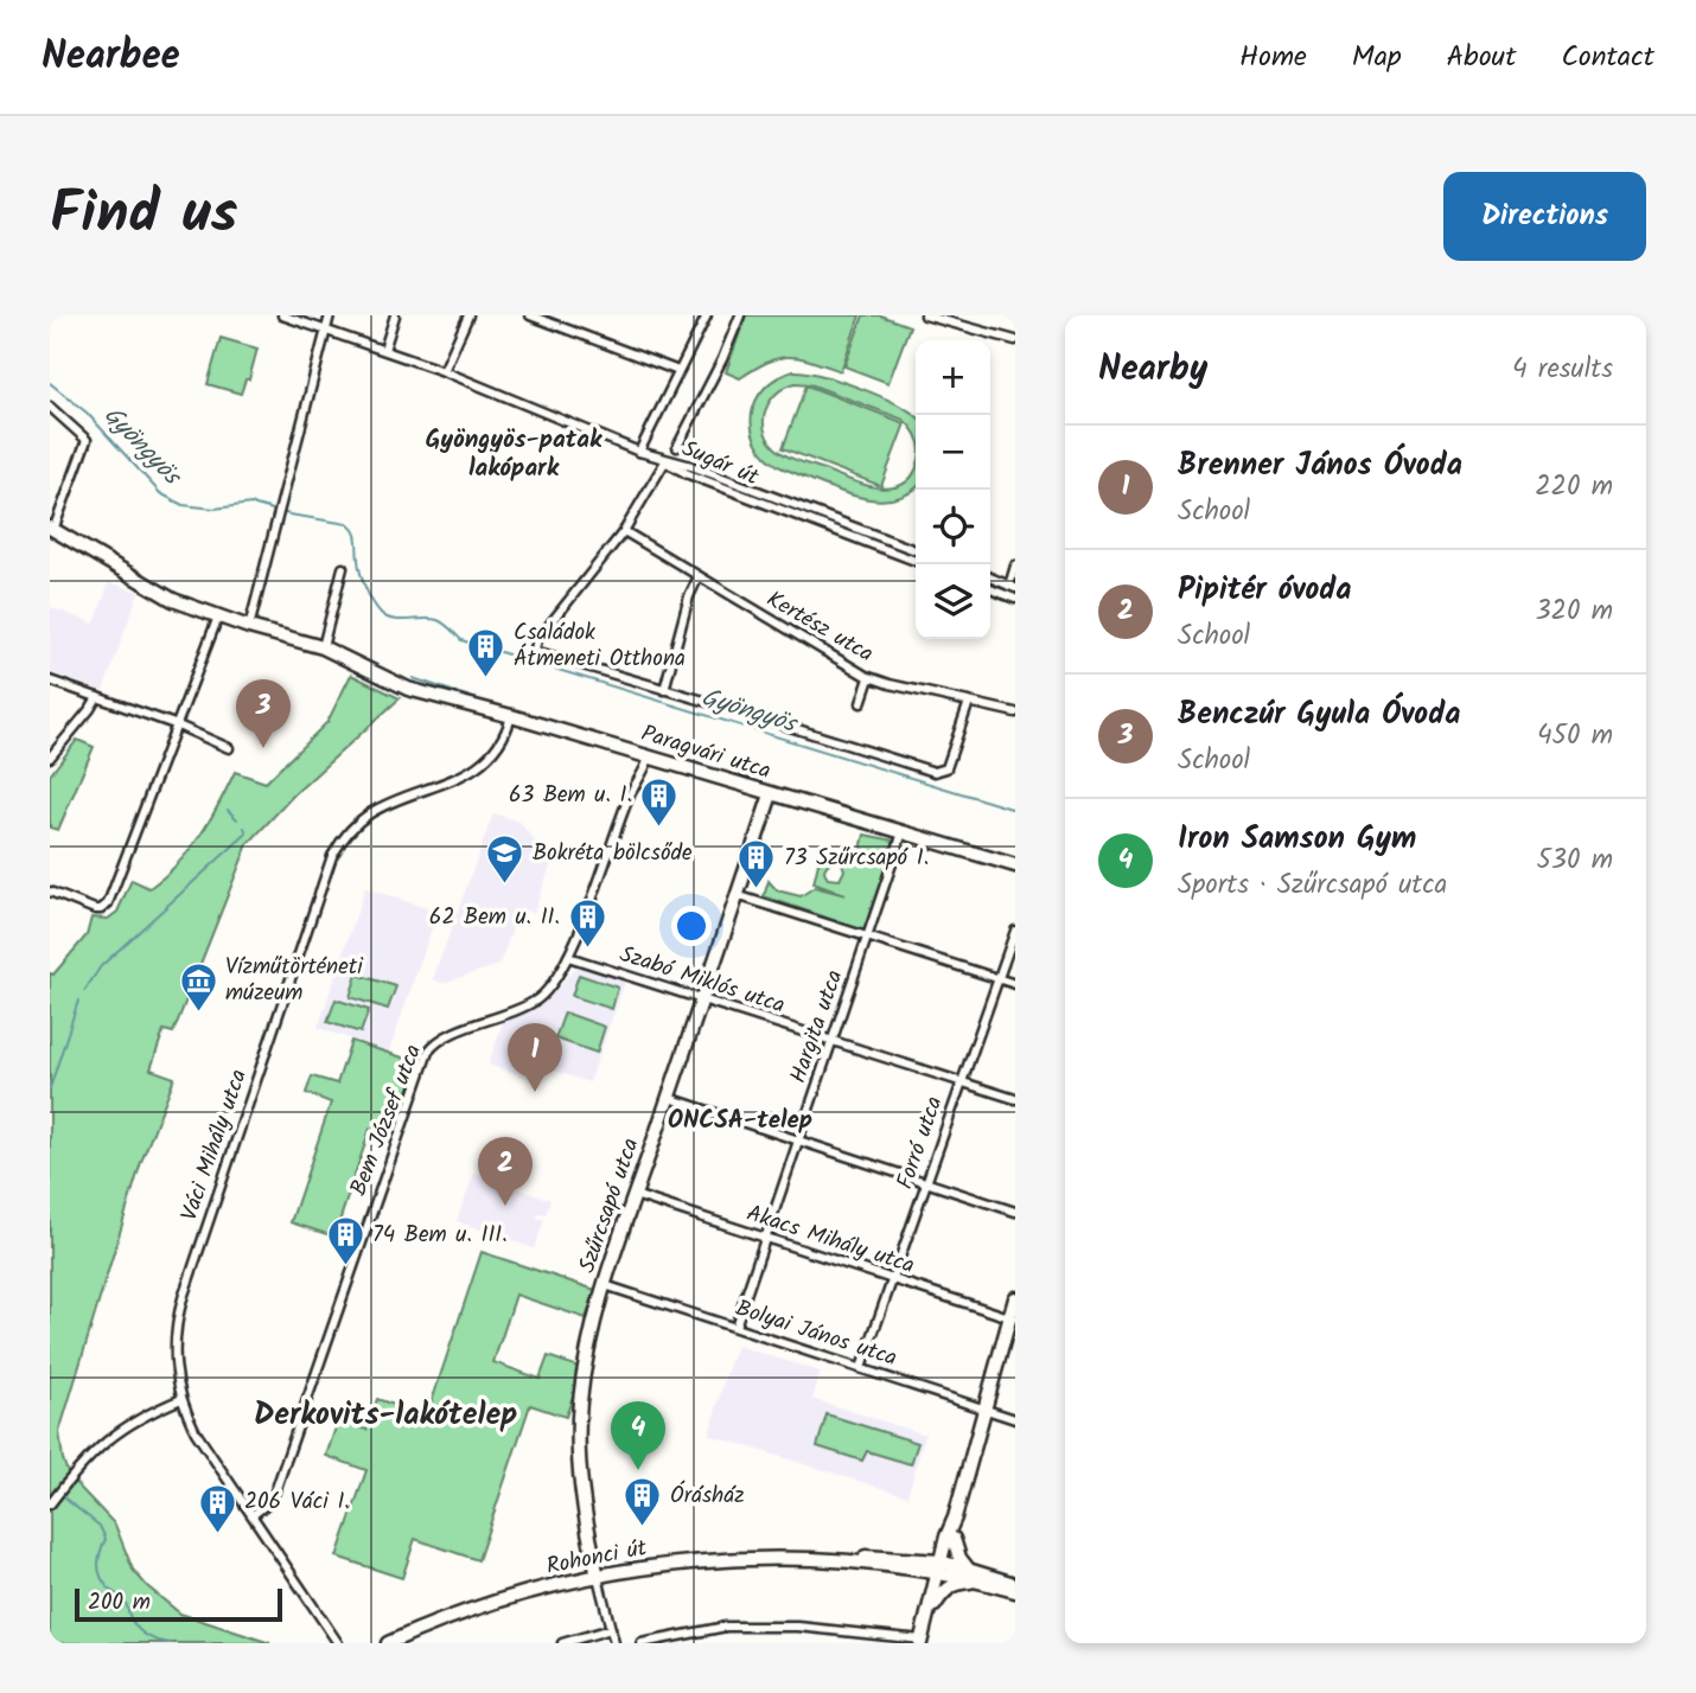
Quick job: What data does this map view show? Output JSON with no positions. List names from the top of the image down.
{
  "streets": {
    "street": [
      "Sugár út",
      "Kertész utca",
      "Paragvári utca",
      "Szabó Miklós utca",
      "Hargita utca",
      "Bem József utca",
      "Forró utca",
      "Váci Mihály utca",
      "Szűrcsapó utca",
      "Akacs Mihály utca",
      "Bolyai János utca",
      "Rohonci út"
    ]
  },
  "crossings": [
    ["Paragvári utca", "Hargita utca"],
    ["Paragvári utca", "Bem József utca"],
    ["Paragvári utca", "Váci Mihály utca"],
    ["Paragvári utca", "Szűrcsapó utca"],
    ["Szabó Miklós utca", "Hargita utca"],
    ["Szabó Miklós utca", "Bem József utca"],
    ["Szabó Miklós utca", "Forró utca"],
    ["Szabó Miklós utca", "Szűrcsapó utca"],
    ["Hargita utca", "Akacs Mihály utca"],
    ["Hargita utca", "Bolyai János utca"],
    ["Bem József utca", "Váci Mihály utca"],
    ["Forró utca", "Akacs Mihály utca"],
    ["Forró utca", "Bolyai János utca"],
    ["Szűrcsapó utca", "Akacs Mihály utca"],
    ["Szűrcsapó utca", "Bolyai János utca"],
    ["Szűrcsapó utca", "Rohonci út"]
  ],
  "districts": ["Gyöngyös-patak lakópark", "ONCSA-telep", "Derkovits-lakótelep"],
  "water": ["Gyöngyös"],
  "places": {
    "building": [
      "Családok Átmeneti Otthona",
      "63 Bem u. I.",
      "73 Szűrcsapó I.",
      "62 Bem u. II.",
      "74 Bem u. III.",
      "Órásház",
      "206 Váci I."
    ],
    "school or university": ["Bokréta bölcsőde"],
    "museum": ["Vízműtörténeti múzeum"]
  },
  "scale_bar": "200 m",
  "page": {
    "header": "Nearbee",
    "nav": [
      "Home",
      "Map",
      "About",
      "Contact"
    ],
    "title": "Find us",
    "buttons": "Directions",
    "heading": ["Nearby", "4 results"],
    "map_buttons": ["+", "−"],
    "list": [
      {
        "mark": "1",
        "name": "Brenner János Óvoda",
        "note": "School",
        "value": "220 m"
      },
      {
        "mark": "2",
        "name": "Pipitér óvoda",
        "note": "School",
        "value": "320 m"
      },
      {
        "mark": "3",
        "name": "Benczúr Gyula Óvoda",
        "note": "School",
        "value": "450 m"
      },
      {
        "mark": "4",
        "name": "Iron Samson Gym",
        "note": "Sports · Szűrcsapó utca",
        "value": "530 m"
      }
    ],
    "pins": [
      "3",
      "1",
      "2",
      "4"
    ],
    "scale": "200 m"
  }
}
